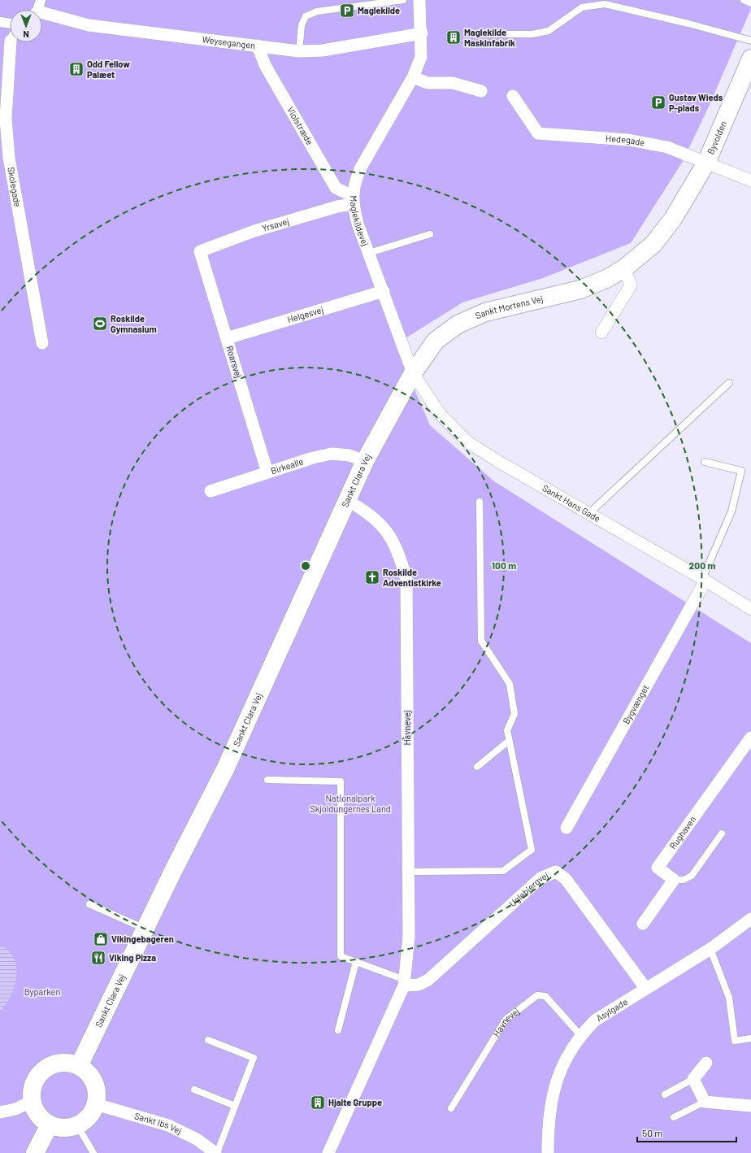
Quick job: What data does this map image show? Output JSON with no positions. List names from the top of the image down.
{
  "streets": {
    "main road": ["Byvolden", "Sankt Mortens Vej", "Sankt Clara Vej"],
    "street": [
      "Weysegangen",
      "Violstræde",
      "Hedegade",
      "Skolegade",
      "Maglekildevej",
      "Yrsavej",
      "Helgesvej",
      "Roarsvej",
      "Birkealle",
      "Sankt Hans Gade",
      "Bygvænget",
      "Havnevej",
      "Rughaven",
      "Uglebjergvej",
      "Asylgade",
      "Sankt Ibs Vej"
    ]
  },
  "crossings": [
    ["Weysegangen", "Violstræde"],
    ["Weysegangen", "Maglekildevej"],
    ["Violstræde", "Maglekildevej"],
    ["Violstræde", "Yrsavej"],
    ["Byvolden", "Hedegade"],
    ["Byvolden", "Sankt Mortens Vej"],
    ["Hedegade", "Sankt Mortens Vej"],
    ["Maglekildevej", "Yrsavej"],
    ["Maglekildevej", "Sankt Mortens Vej"],
    ["Maglekildevej", "Helgesvej"],
    ["Maglekildevej", "Sankt Clara Vej"],
    ["Maglekildevej", "Sankt Hans Gade"],
    ["Yrsavej", "Roarsvej"],
    ["Sankt Mortens Vej", "Sankt Clara Vej"],
    ["Sankt Mortens Vej", "Sankt Hans Gade"],
    ["Helgesvej", "Roarsvej"],
    ["Roarsvej", "Birkealle"],
    ["Birkealle", "Sankt Clara Vej"],
    ["Sankt Clara Vej", "Sankt Hans Gade"],
    ["Sankt Clara Vej", "Havnevej"],
    ["Sankt Clara Vej", "Sankt Ibs Vej"],
    ["Sankt Hans Gade", "Bygvænget"],
    ["Havnevej", "Uglebjergvej"],
    ["Havnevej", "Asylgade"],
    ["Uglebjergvej", "Asylgade"]
  ],
  "parks": ["Nationalpark Skjoldungernes Land", "Byparken"],
  "places": {
    "parking": ["Maglekilde", "Gustav Wieds P-plads"],
    "building": ["Maglekilde Maskinfabrik", "Odd Fellow Palæet", "Hjalte Gruppe"],
    "sports": ["Roskilde Gymnasium"],
    "church": ["Roskilde Adventistkirke"],
    "shop": ["Vikingebageren"],
    "restaurant": ["Viking Pizza"]
  },
  "scale_bar": "50 m",
  "north": "bottom",
  "rings": ["100 m", "200 m"]
}
